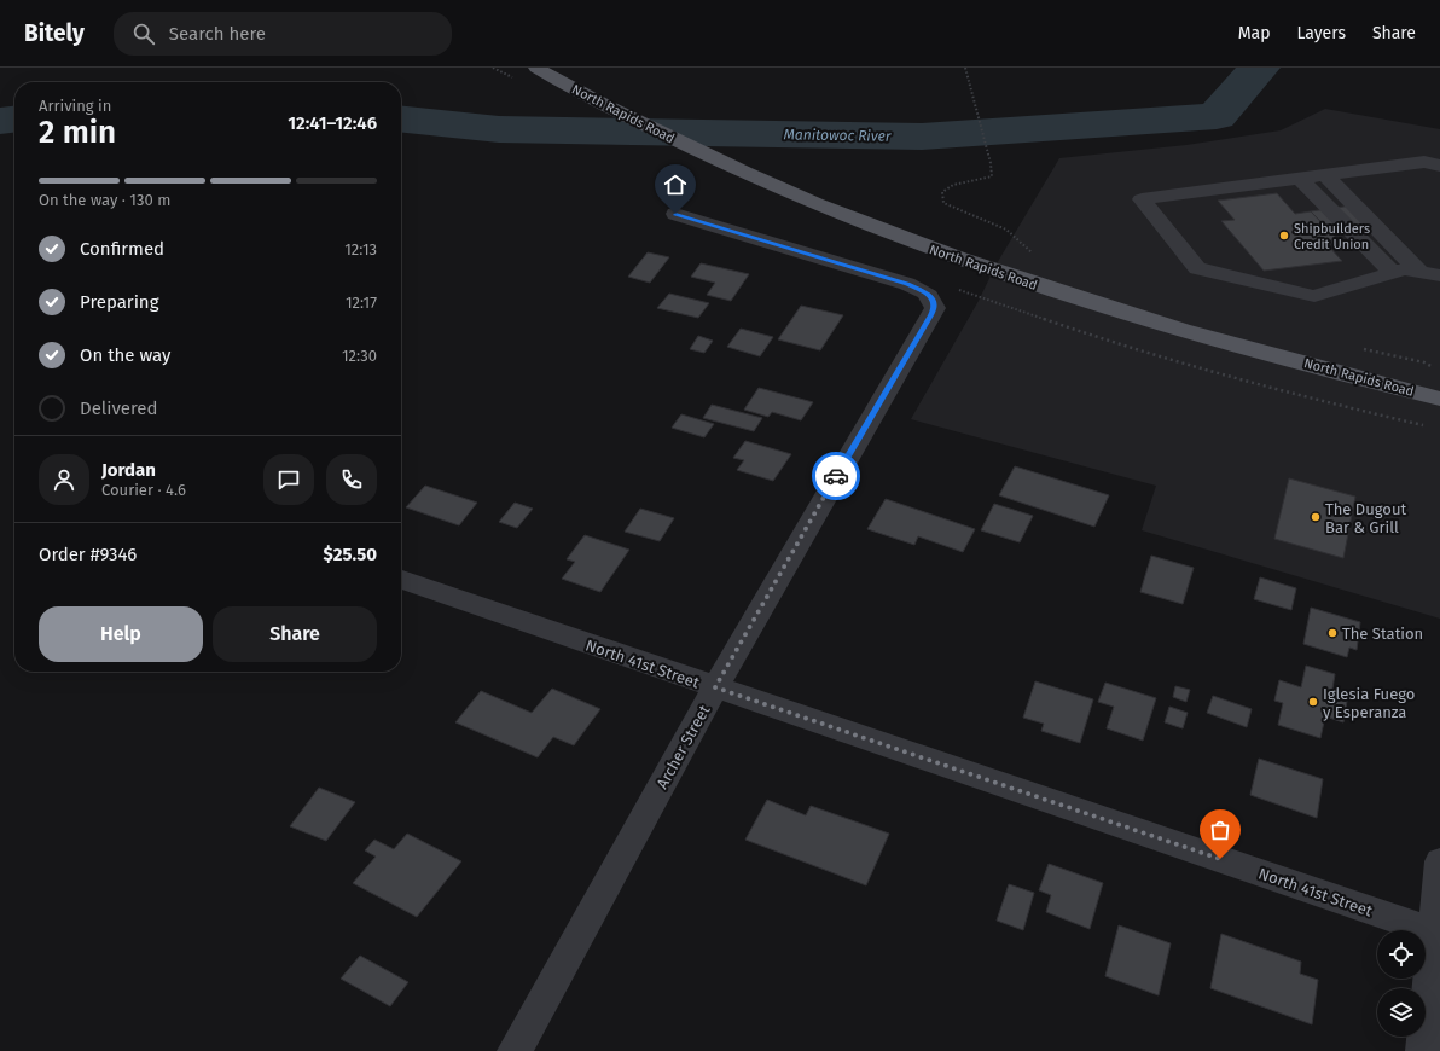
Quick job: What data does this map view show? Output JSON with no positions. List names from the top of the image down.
{
  "streets": {
    "main road": ["North Rapids Road"],
    "street": ["North 41st Street", "Archer Street"]
  },
  "crossings": [
    ["North 41st Street", "Archer Street"]
  ],
  "water": ["Manitowoc River"],
  "places": [
    "Shipbuilders Credit Union",
    "The Dugout Bar & Grill",
    "The Station",
    "Iglesia Fuego y Esperanza"
  ],
  "page": {
    "header": "Bitely",
    "search": "Search here",
    "nav": ["Map", "Layers", "Share"],
    "heading": ["2 min", "Arriving in", "12:41–12:46"],
    "panel": [
      "Jordan",
      "Courier · 4.6",
      "Order #9346",
      "$25.50"
    ],
    "bar": "On the way · 130 m",
    "list": [
      ["Confirmed", "12:13"],
      ["Preparing", "12:17"],
      ["On the way", "12:30"],
      "Delivered"
    ],
    "buttons": ["Help", "Share"]
  }
}
